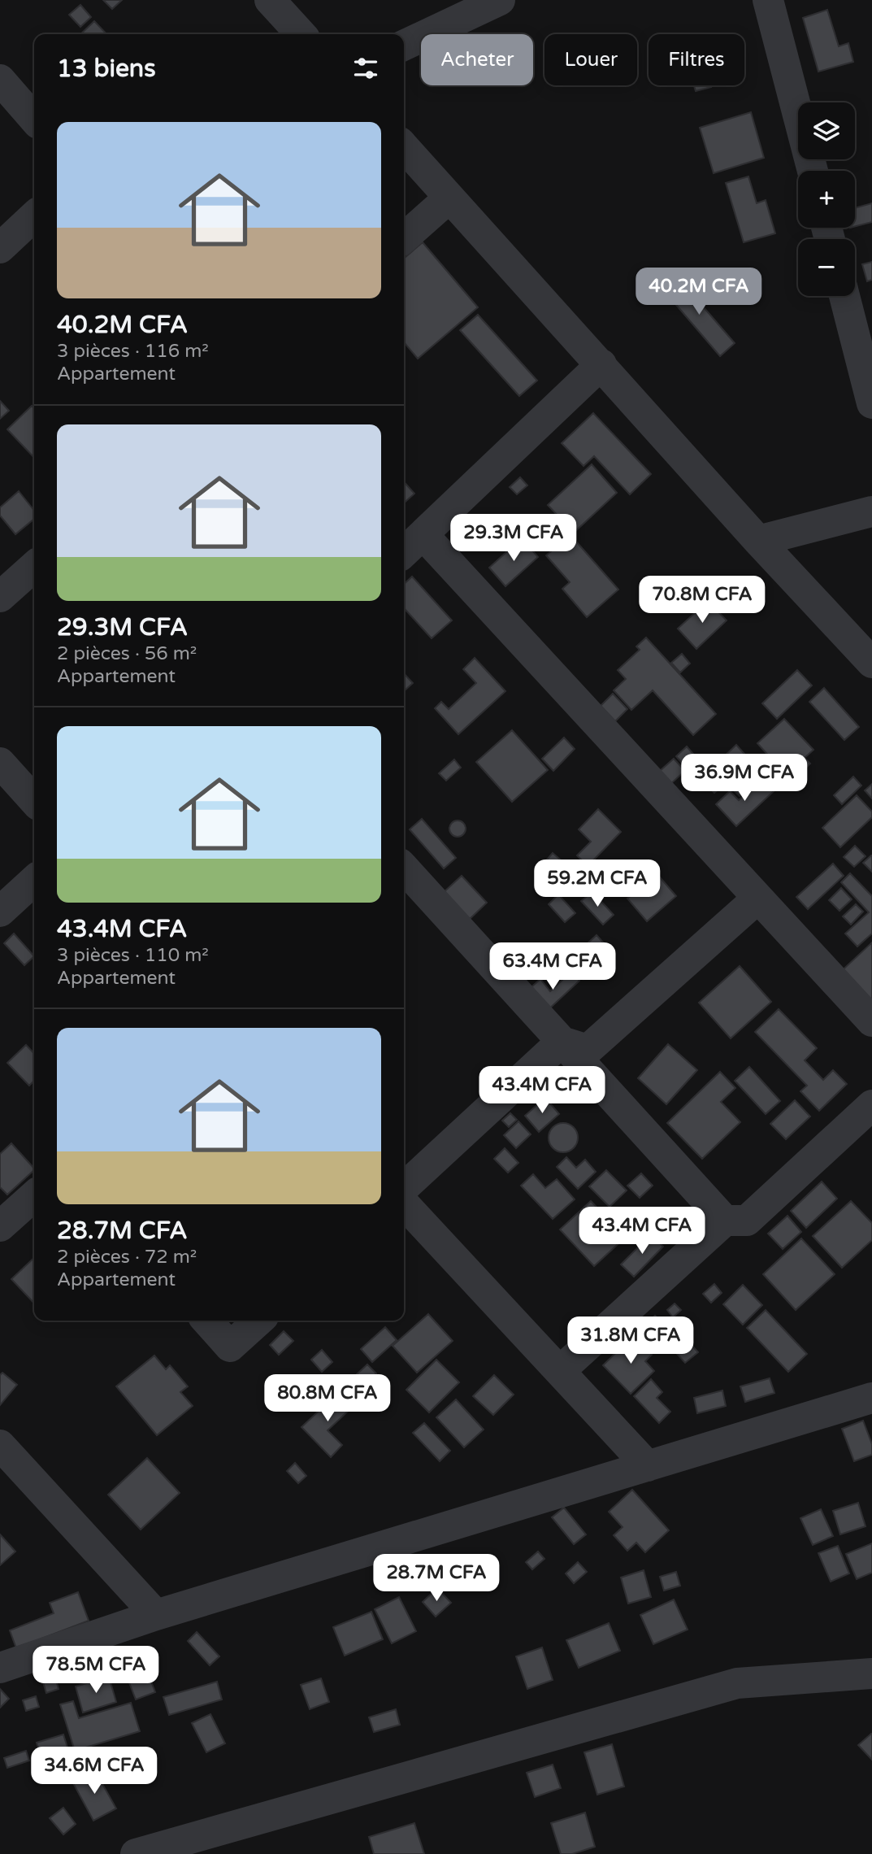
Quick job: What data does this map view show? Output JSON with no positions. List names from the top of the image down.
{
  "page": {
    "chip": ["Acheter", "Louer", "Filtres"],
    "heading": "13 biens",
    "map_buttons": ["+", "−"],
    "list": [
      {
        "name": "40.2M CFA",
        "note": "3 pièces · 116 m² · Appartement"
      },
      {
        "name": "29.3M CFA",
        "note": "2 pièces · 56 m² · Appartement"
      },
      {
        "name": "43.4M CFA",
        "note": "3 pièces · 110 m² · Appartement"
      },
      {
        "name": "28.7M CFA",
        "note": "2 pièces · 72 m² · Appartement"
      }
    ],
    "price": [
      "40.2M CFA",
      "29.3M CFA",
      "70.8M CFA",
      "36.9M CFA",
      "59.2M CFA",
      "63.4M CFA",
      "43.4M CFA",
      "43.4M CFA",
      "31.8M CFA",
      "80.8M CFA",
      "28.7M CFA",
      "78.5M CFA",
      "34.6M CFA"
    ]
  }
}
